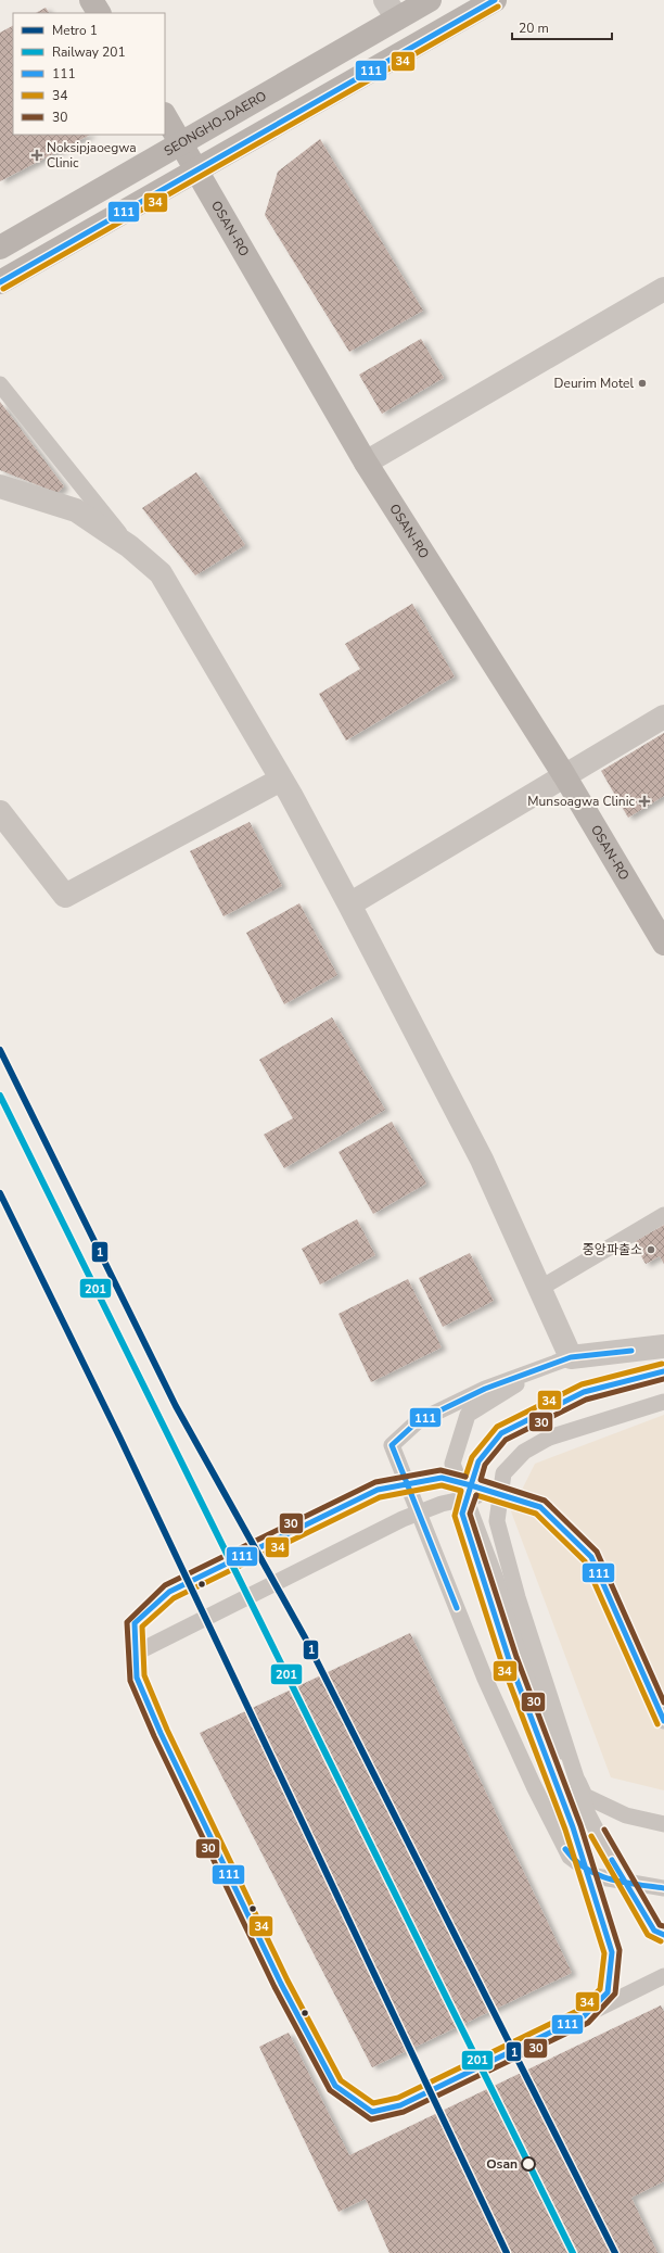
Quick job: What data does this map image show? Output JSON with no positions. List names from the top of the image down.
{
  "streets": {
    "main road": ["SEONGHO-DAERO", "OSAN-RO"]
  },
  "crossings": [
    ["SEONGHO-DAERO", "OSAN-RO"]
  ],
  "places": {
    "health": ["Noksipjaoegwa Clinic", "Munsoagwa Clinic"],
    "other": ["Deurim Motel", "중앙파출소", "Osan"]
  },
  "lines": [
    "transit line 111",
    "transit line 34",
    "metro line 1",
    "rail line 201",
    "transit line 30"
  ],
  "legend": [
    "Metro 1",
    "Railway 201",
    "111",
    "34",
    "30"
  ],
  "scale_bar": "20 m"
}
